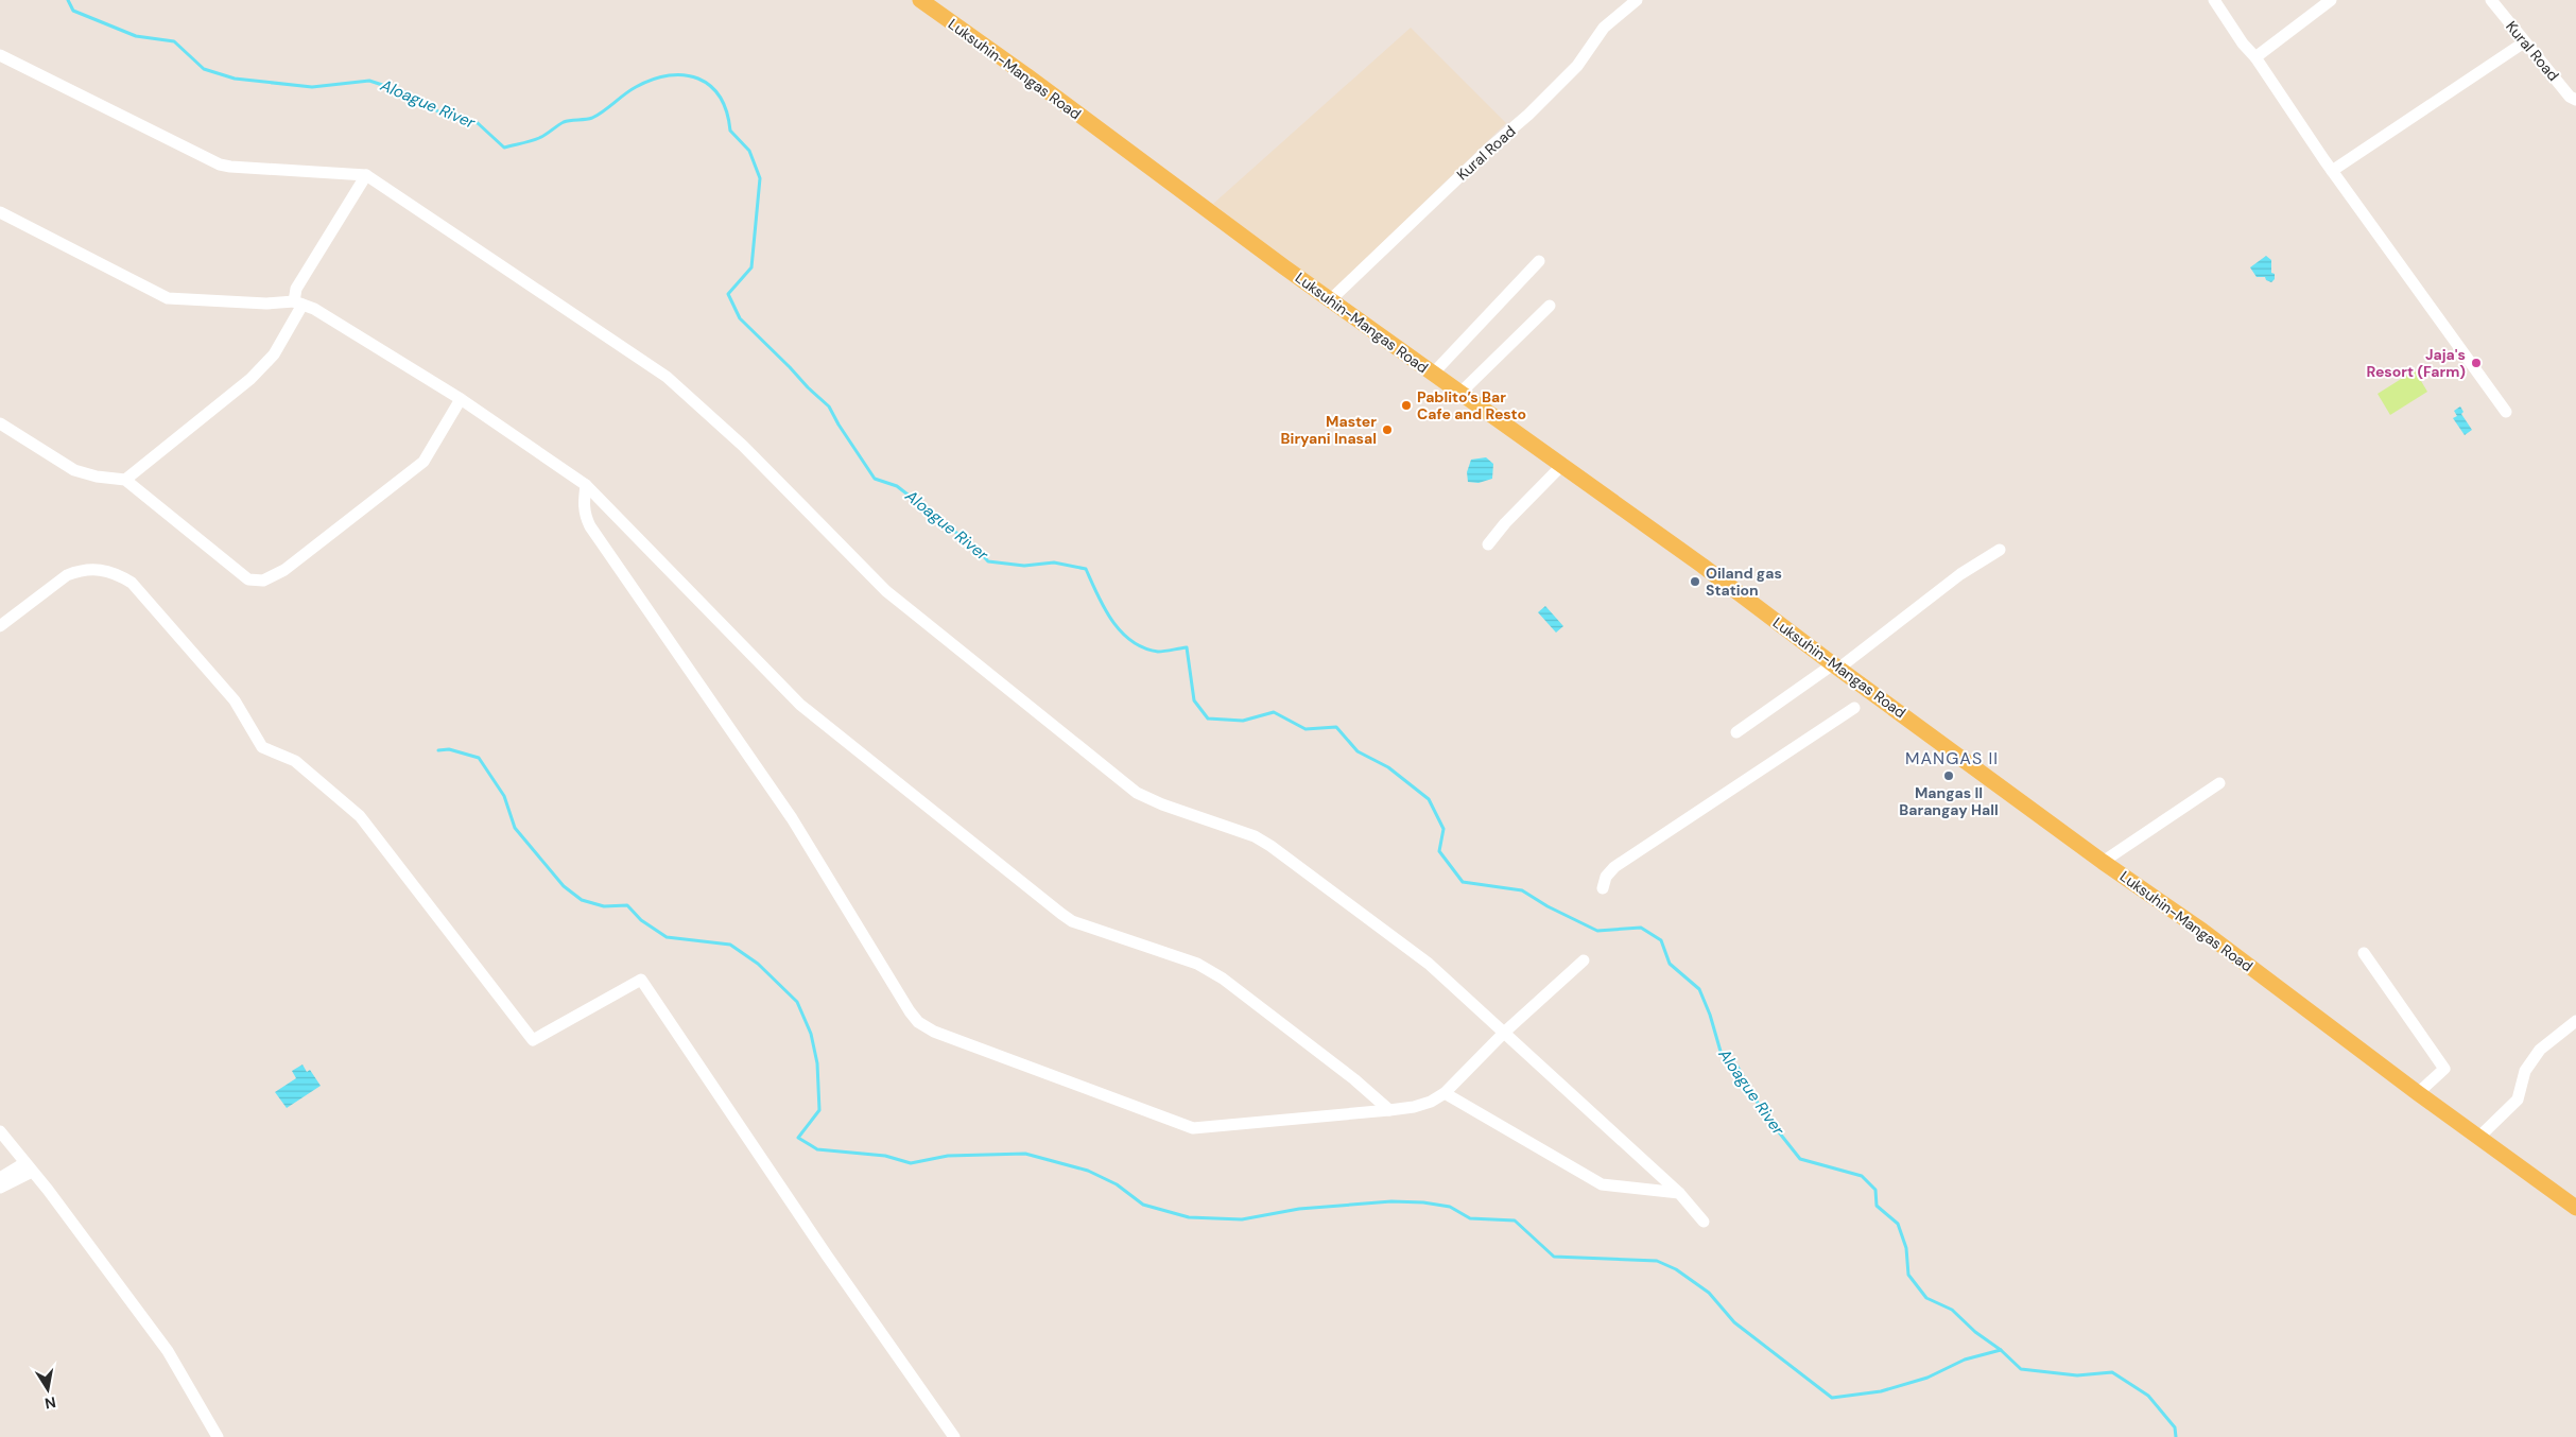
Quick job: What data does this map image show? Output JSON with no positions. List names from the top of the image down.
{
  "streets": {
    "main road": ["Luksuhin-Mangas Road"],
    "street": ["Kural Road"]
  },
  "crossings": [
    ["Kural Road", "Luksuhin-Mangas Road"]
  ],
  "districts": ["MANGAS II"],
  "water": ["Aloague River"],
  "places": [
    "Jaja's Resort (Farm)",
    "Pablito’s Bar Cafe and Resto",
    "Master Biryani Inasal",
    "Oiland gas Station",
    "Mangas II Barangay Hall"
  ],
  "north": "bottom"
}
